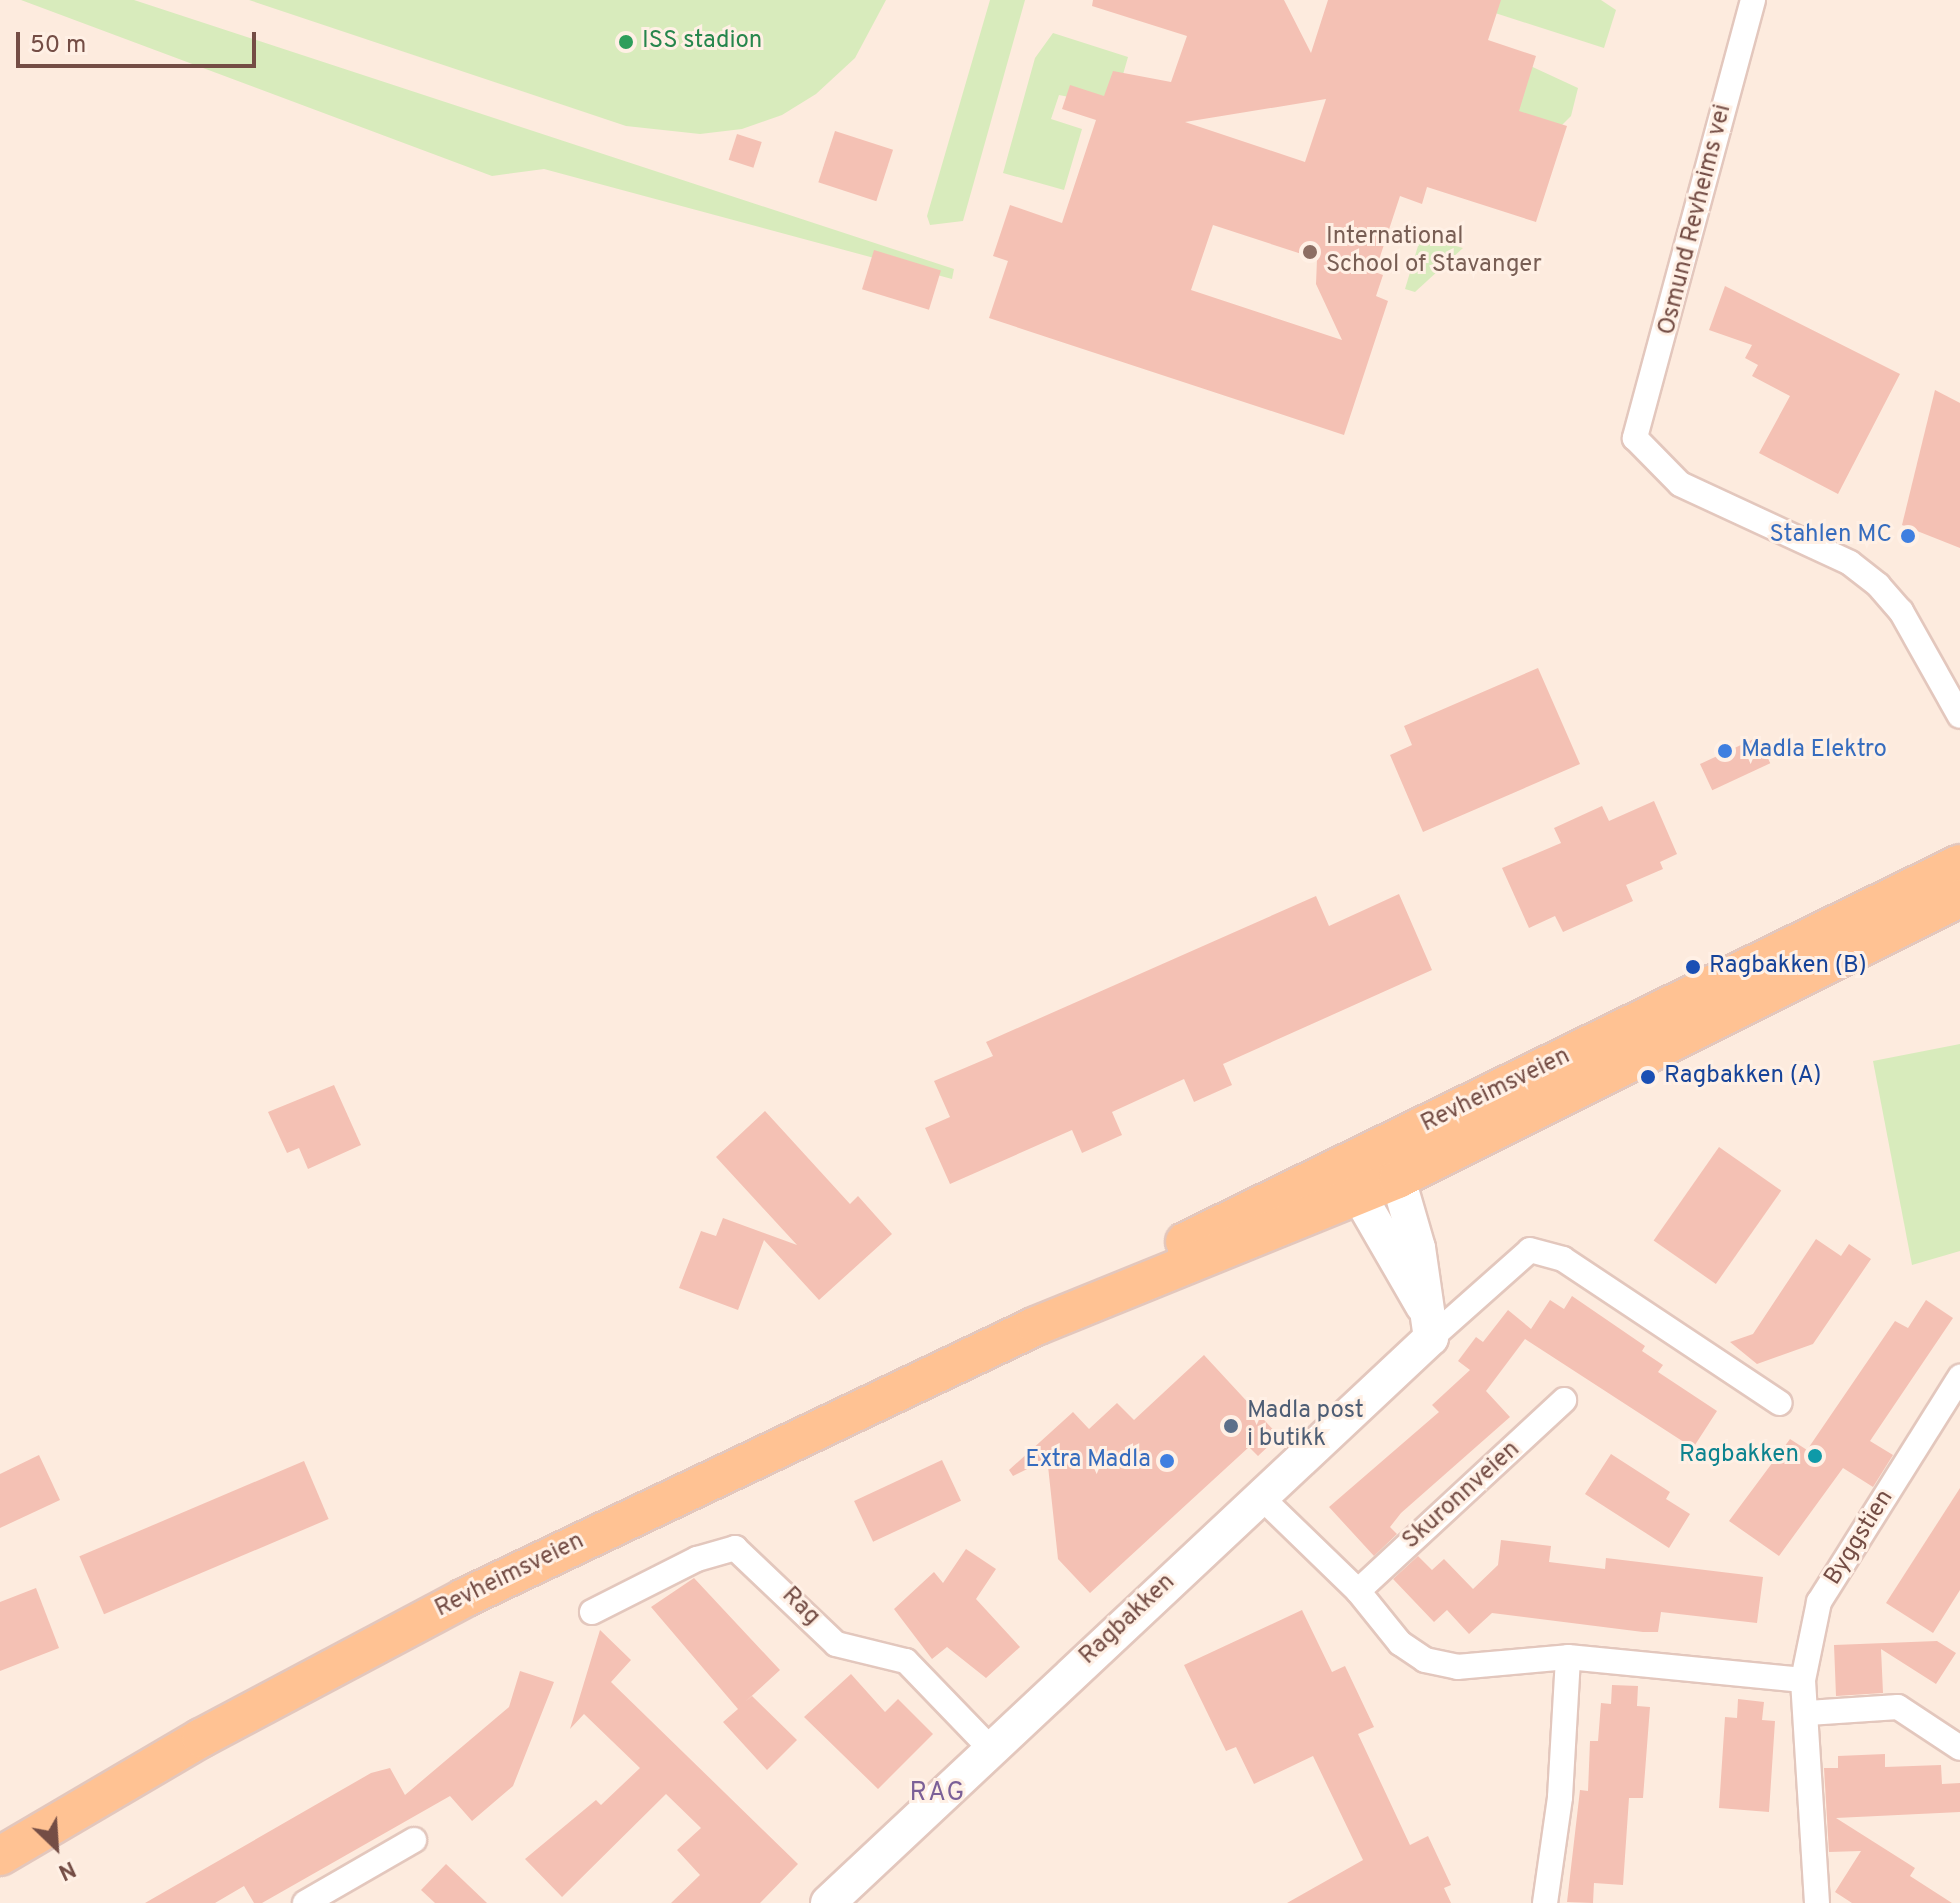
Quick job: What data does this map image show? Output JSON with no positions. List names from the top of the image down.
{
  "streets": {
    "main road": ["Revheimsveien"],
    "street": [
      "Osmund Revheims vei",
      "Skuronnveien",
      "Byggstien",
      "Rag",
      "Ragbakken"
    ]
  },
  "crossings": [
    ["Rag", "Ragbakken"]
  ],
  "districts": ["RAG"],
  "places": [
    "ISS stadion",
    "International School of Stavanger",
    "Stahlen MC",
    "Madla Elektro",
    "Ragbakken (B)",
    "Ragbakken (A)",
    "Madla post i butikk",
    "Ragbakken",
    "Extra Madla"
  ],
  "scale_bar": "50 m",
  "north": "bottom right"
}
